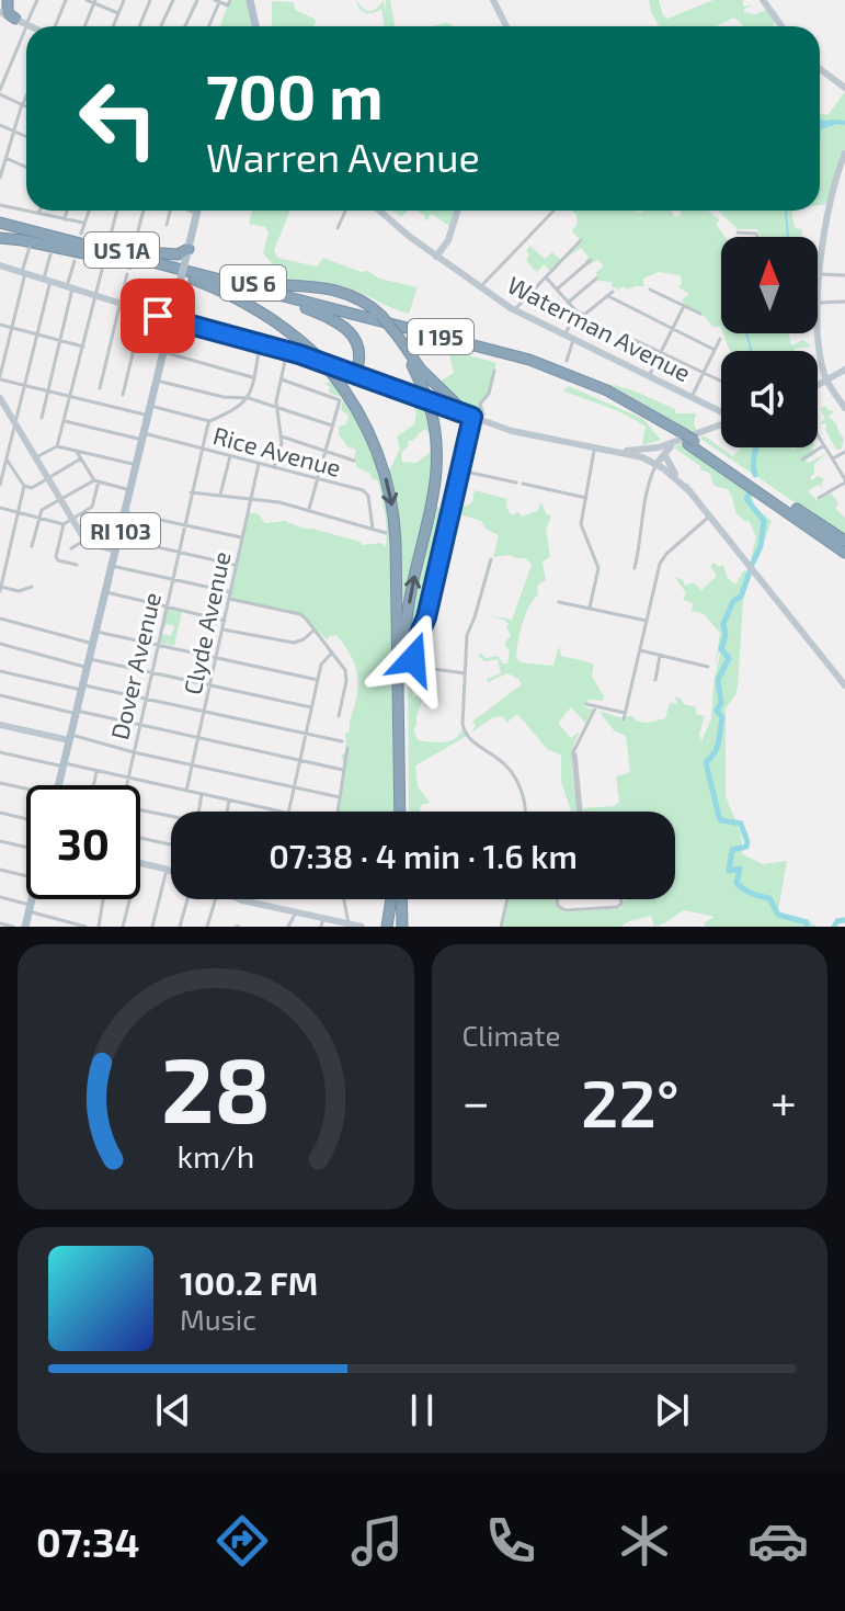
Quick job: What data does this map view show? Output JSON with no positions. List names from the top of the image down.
{
  "streets": {
    "highway": ["US 1A", "US 6", "I 195"],
    "main road": ["Waterman Avenue", "RI 103"],
    "street": ["Rice Avenue", "Clyde Avenue", "Dover Avenue"]
  },
  "crossings": [
    ["US 1A", "US 6"],
    ["US 1A", "I 195"],
    ["US 1A", "RI 103"],
    ["US 6", "I 195"],
    ["Rice Avenue", "RI 103"],
    ["Rice Avenue", "Clyde Avenue"],
    ["Rice Avenue", "Dover Avenue"]
  ],
  "north": "top",
  "page": {
    "turn": ["700 m", "Warren Avenue"],
    "limit": "30",
    "trip": "07:38 · 4 min · 1.6 km",
    "tile": "Climate",
    "heat": ["−", "22°", "+"],
    "song": ["100.2 FM", "Music"],
    "tabs": "07:34",
    "gauge": ["28", "km/h"]
  }
}
